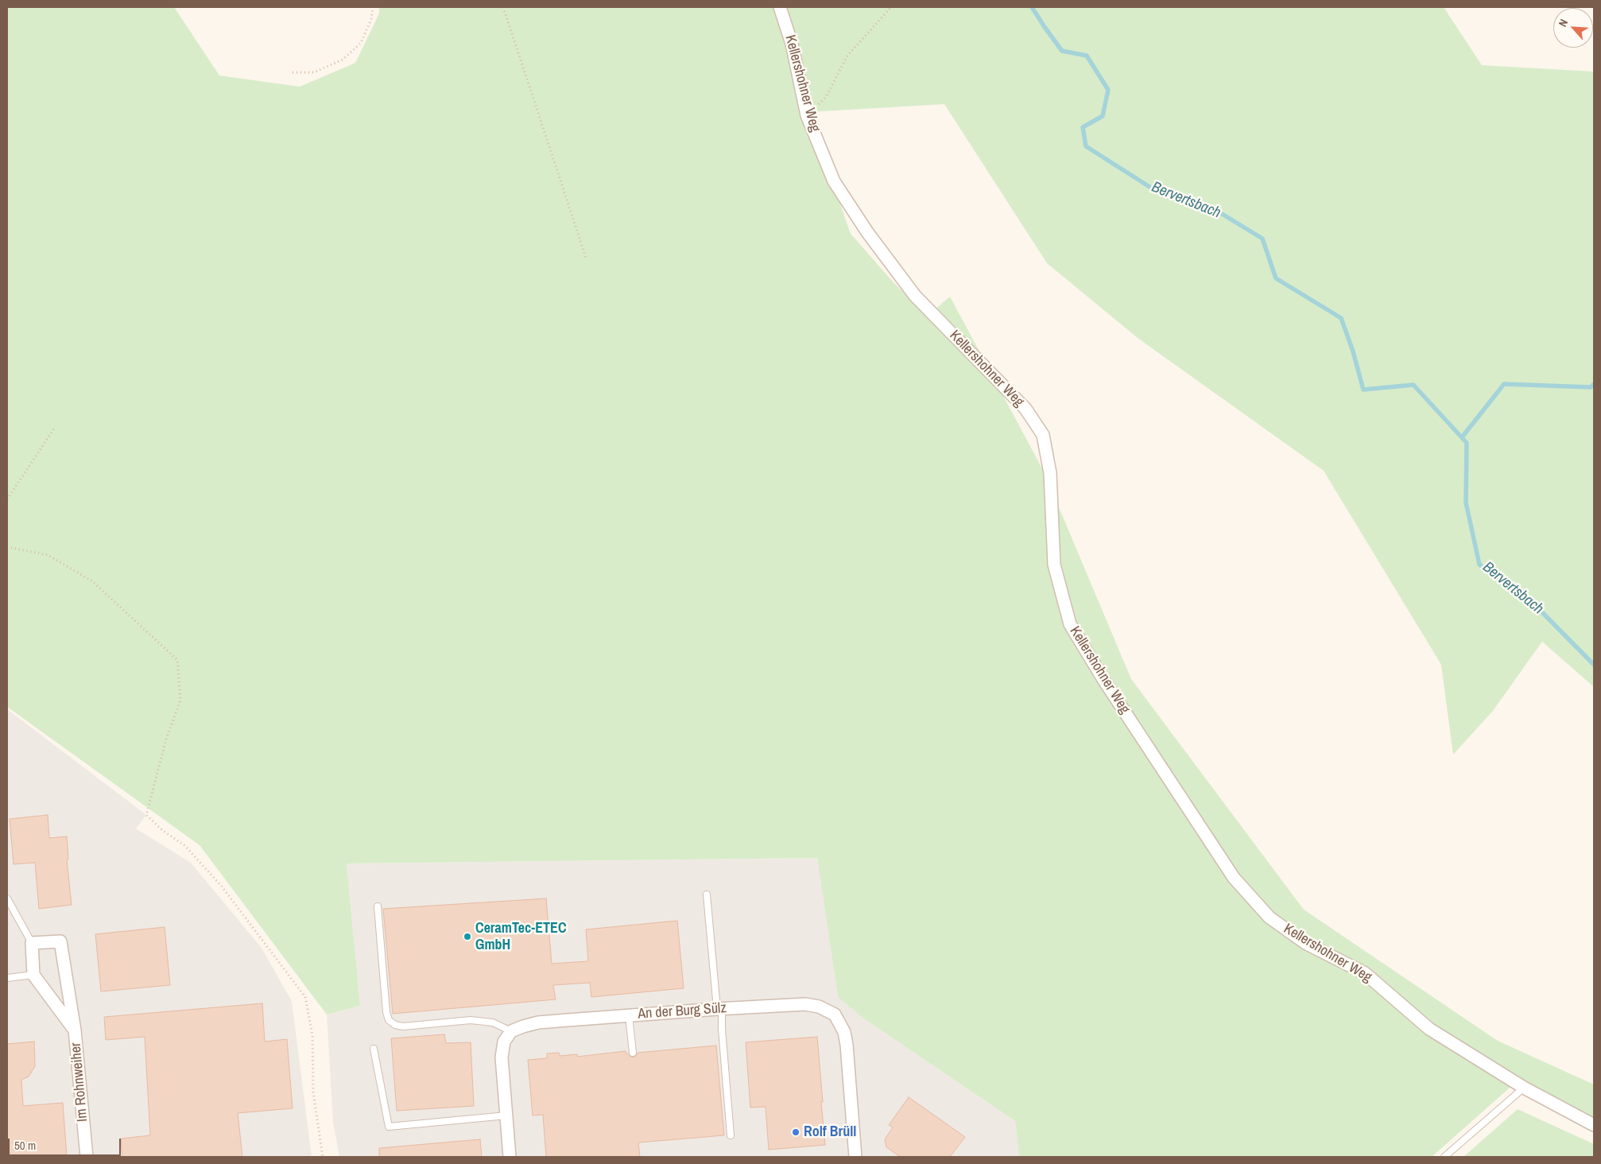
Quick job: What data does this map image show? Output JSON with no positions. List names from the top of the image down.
{
  "streets": {
    "street": ["Kellershohner Weg", "An der Burg Sülz", "Im Rohnweiher"]
  },
  "water": ["Bervertsbach"],
  "places": ["CeramTec-ETEC GmbH", "Rolf Brüll"],
  "scale_bar": "50 m",
  "north": "top left"
}
